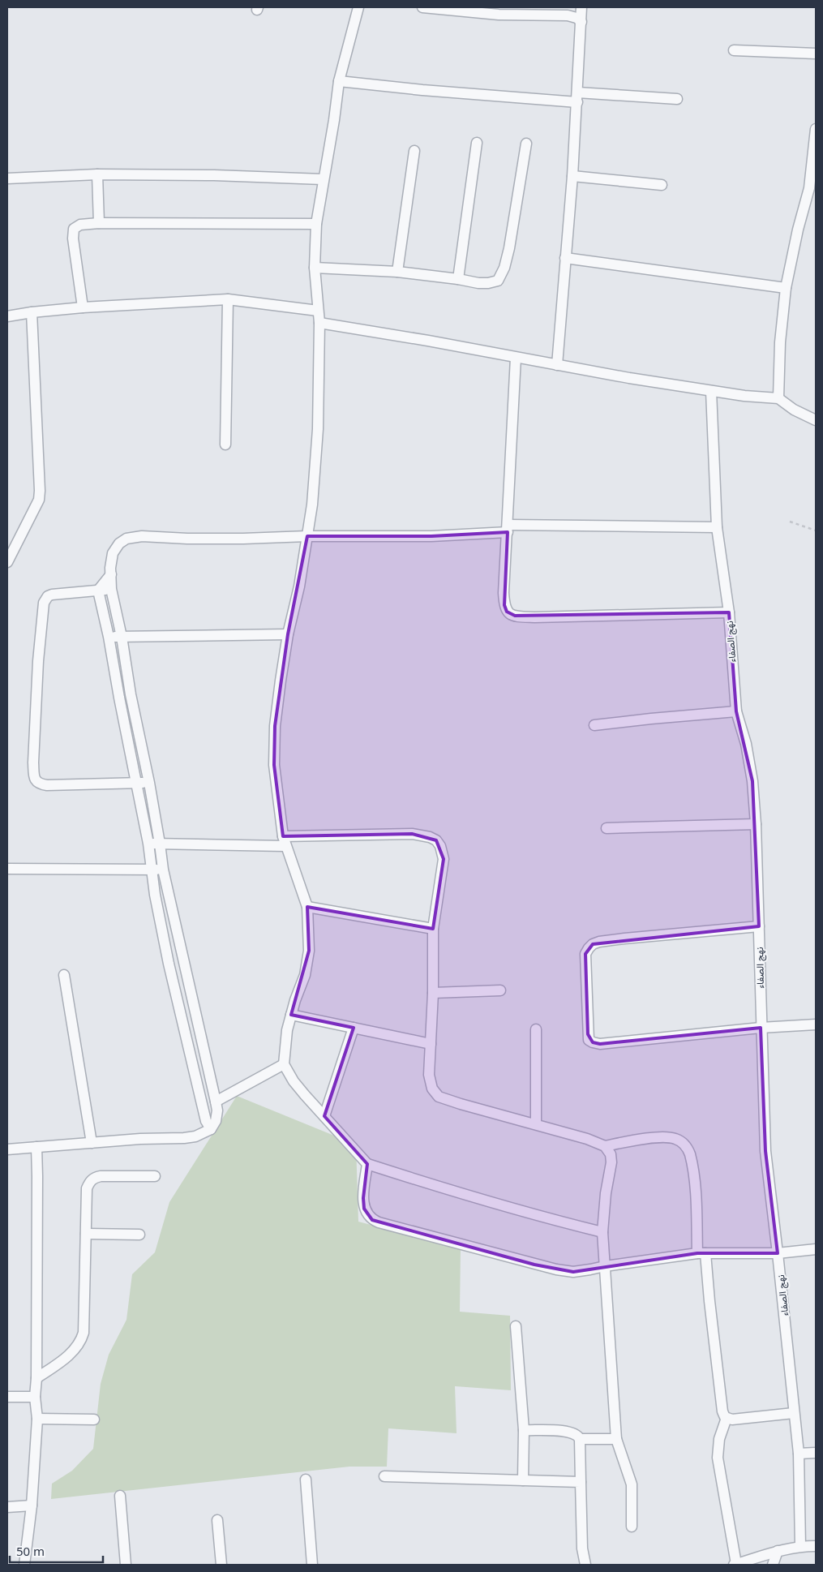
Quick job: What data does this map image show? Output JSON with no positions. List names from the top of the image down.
{
  "streets": {
    "street": ["نهج الصفاء"]
  },
  "scale_bar": "50 m"
}
